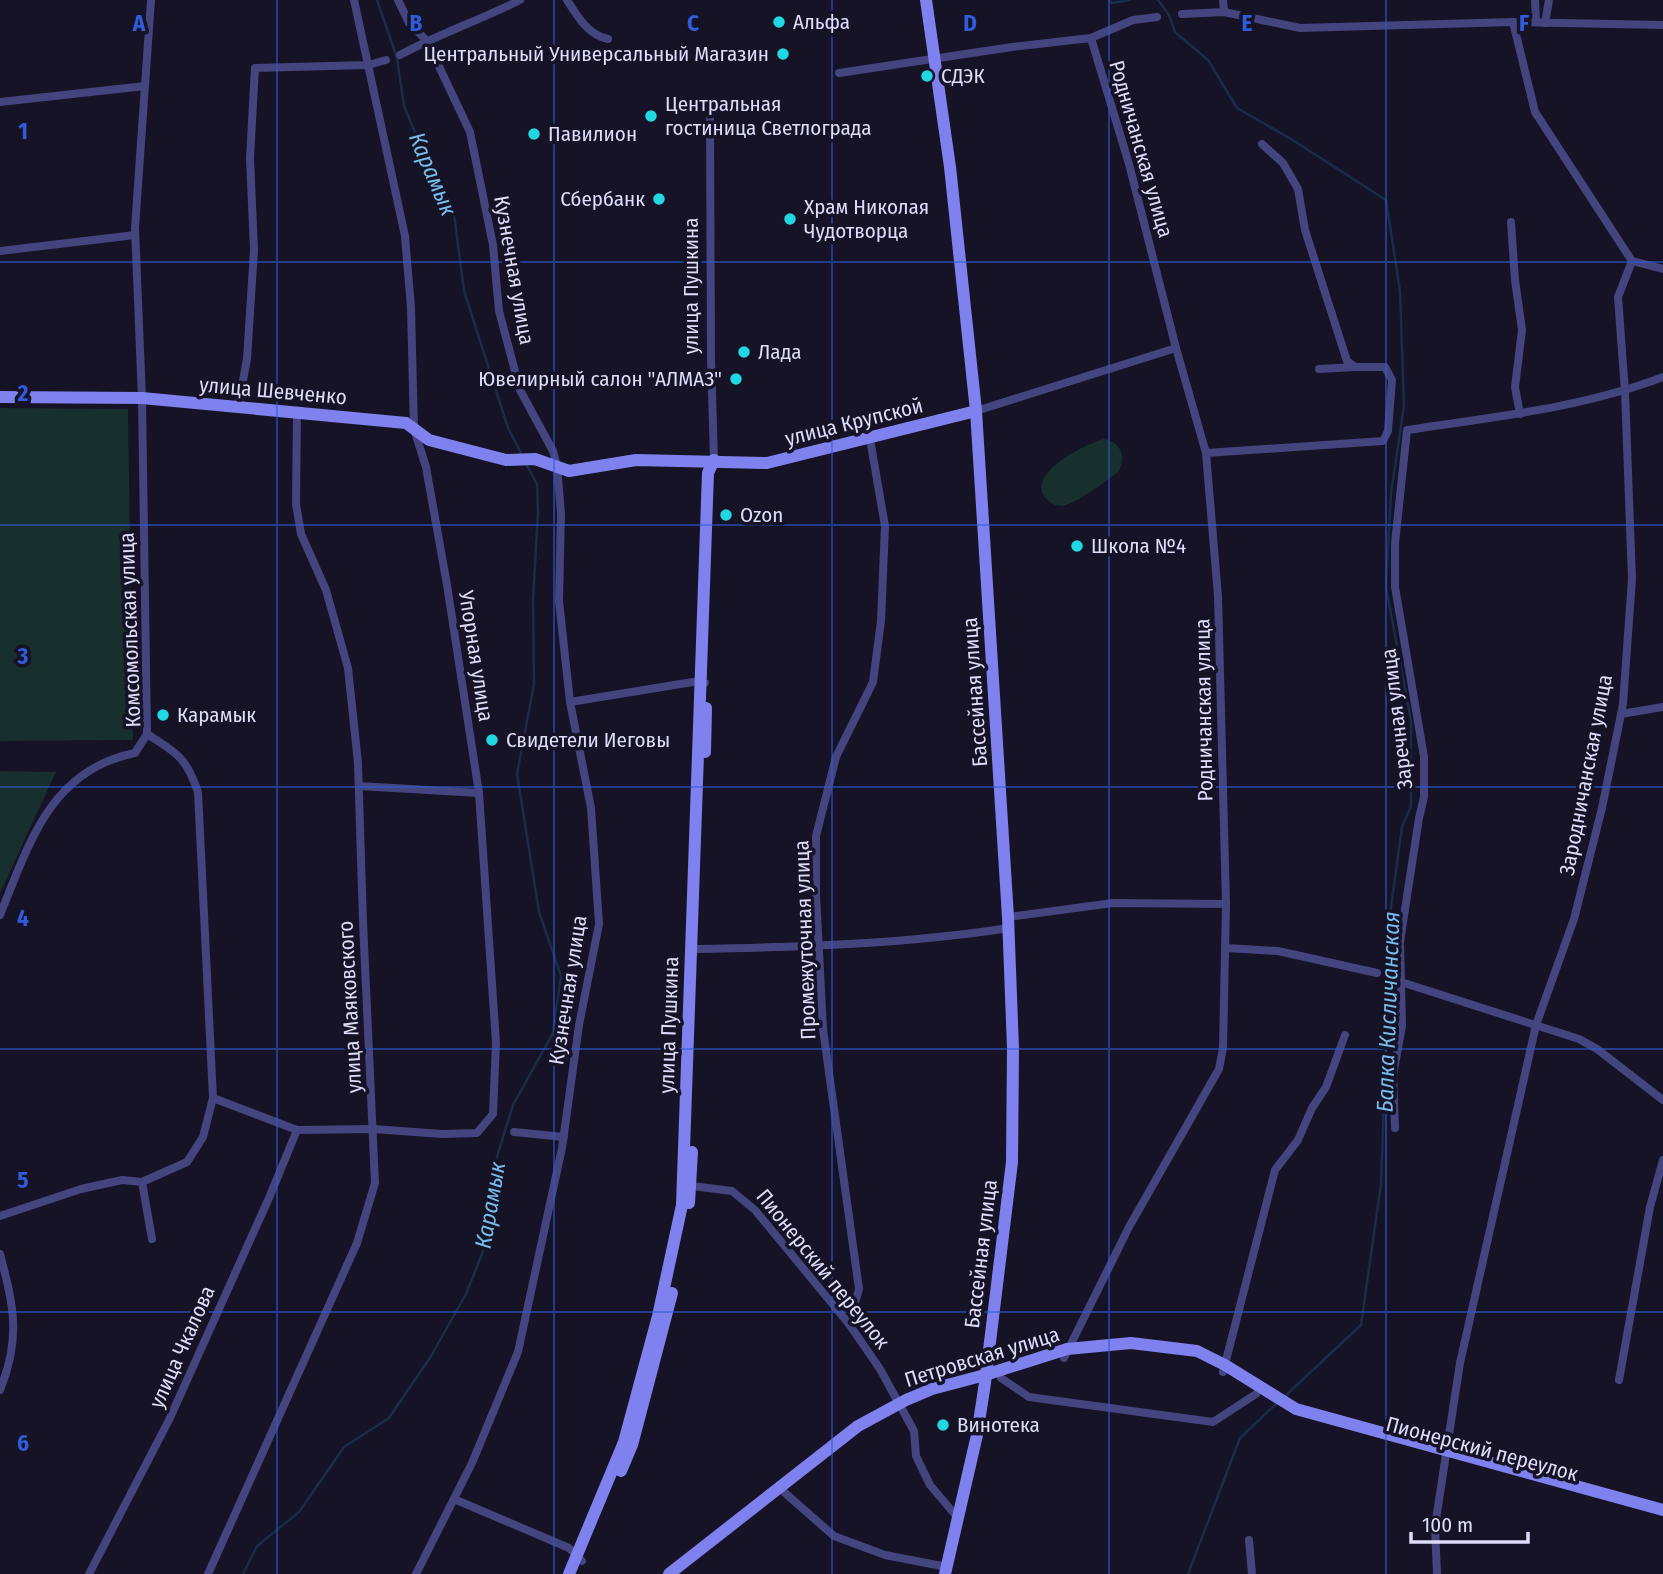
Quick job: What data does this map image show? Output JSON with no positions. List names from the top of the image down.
{
  "streets": {
    "street": [
      "Родничанская улица",
      "Кузнечная улица",
      "улица Пушкина",
      "улица Шевченко",
      "улица Крупской",
      "Комсомольская улица",
      "Упорная улица",
      "Бассейная улица",
      "Заречная улица",
      "Зародничанская улица",
      "Промежуточная улица",
      "улица Маяковского",
      "Пионерский переулок",
      "улица Чкалова",
      "Петровская улица"
    ]
  },
  "crossings": [
    ["Родничанская улица", "улица Крупской"],
    ["Родничанская улица", "Пионерский переулок"],
    ["Родничанская улица", "Петровская улица"],
    ["Кузнечная улица", "улица Крупской"],
    ["улица Пушкина", "улица Крупской"],
    ["улица Пушкина", "Пионерский переулок"],
    ["улица Шевченко", "улица Крупской"],
    ["улица Шевченко", "Комсомольская улица"],
    ["улица Шевченко", "Упорная улица"],
    ["улица Шевченко", "улица Маяковского"],
    ["улица Крупской", "Бассейная улица"],
    ["улица Крупской", "Промежуточная улица"],
    ["Комсомольская улица", "Упорная улица"],
    ["Упорная улица", "улица Маяковского"],
    ["Упорная улица", "улица Чкалова"],
    ["Бассейная улица", "Пионерский переулок"],
    ["Бассейная улица", "Петровская улица"],
    ["Зародничанская улица", "Пионерский переулок"],
    ["Промежуточная улица", "Пионерский переулок"],
    ["Пионерский переулок", "Петровская улица"]
  ],
  "water": ["Карамык", "Балка Кисличанская"],
  "places": [
    "Альфа",
    "Центральный Универсальный Магазин",
    "СДЭК",
    "Центральная гостиница Светлограда",
    "Павилион",
    "Сбербанк",
    "Храм Николая Чудотворца",
    "Лада",
    "Ювелирный салон \"АЛМАЗ\"",
    "Ozon",
    "Школа №4",
    "Карамык",
    "Свидетели Иеговы",
    "Винотека"
  ],
  "scale_bar": "100 m",
  "grid": {
    "columns": [
      "A",
      "B",
      "C",
      "D",
      "E",
      "F"
    ],
    "rows": [
      "1",
      "2",
      "3",
      "4",
      "5",
      "6"
    ]
  }
}
